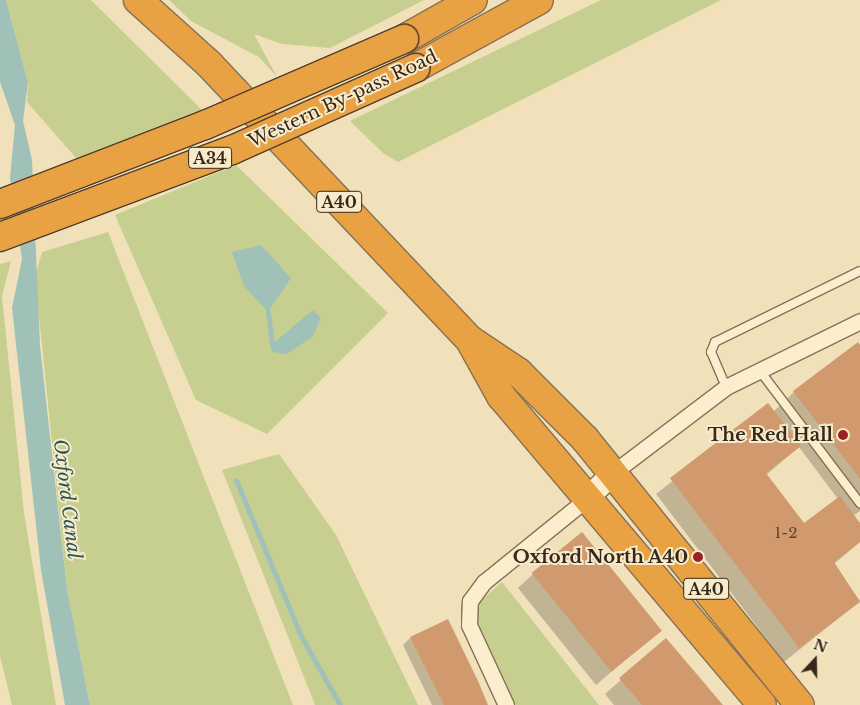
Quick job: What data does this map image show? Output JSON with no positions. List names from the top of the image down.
{
  "streets": {
    "highway": ["Western By-pass Road", "A34", "A40"]
  },
  "water": ["Oxford Canal"],
  "places": ["The Red Hall", "Oxford North A40"],
  "house_numbers": ["1-2"],
  "north": "top"
}
